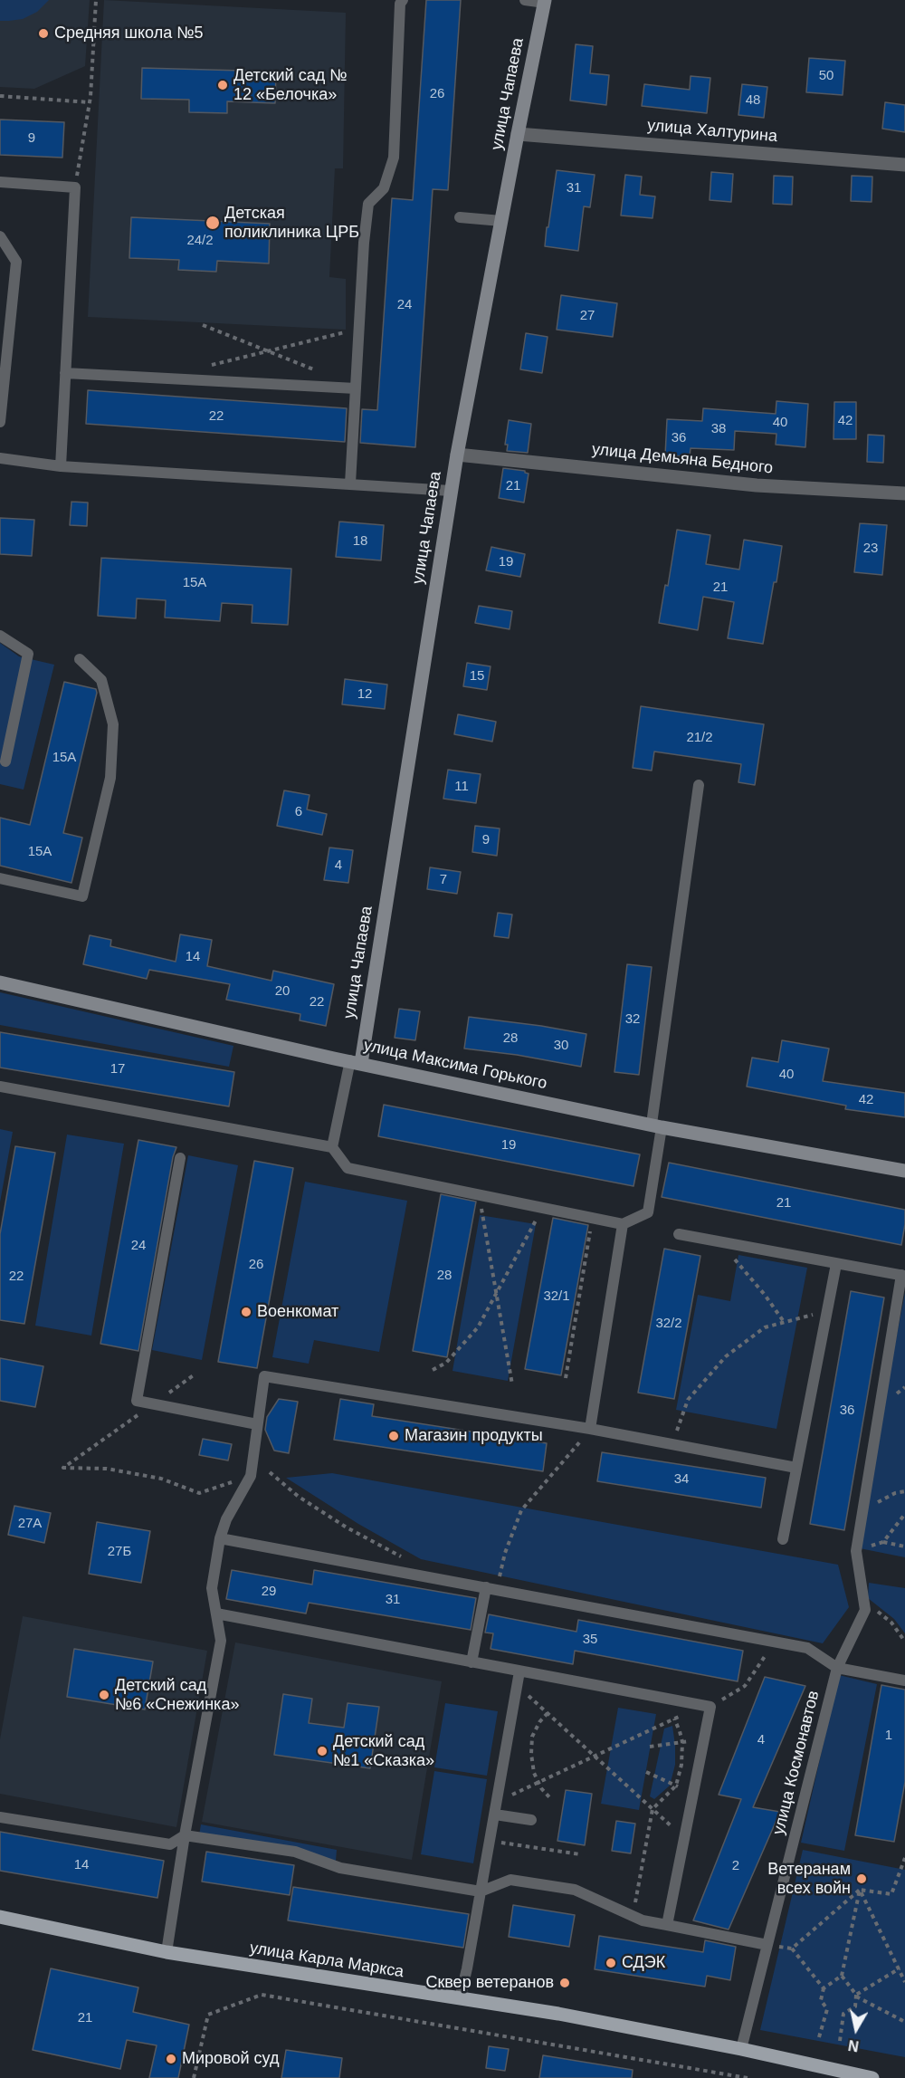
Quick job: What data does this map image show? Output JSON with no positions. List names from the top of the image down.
{
  "streets": {
    "main road": ["улица Карла Маркса"],
    "street": [
      "улица Чапаева",
      "улица Халтурина",
      "улица Демьяна Бедного",
      "улица Максима Горького"
    ],
    "lane": ["улица Космонавтов"]
  },
  "crossings": [
    ["улица Чапаева", "улица Халтурина"],
    ["улица Чапаева", "улица Демьяна Бедного"],
    ["улица Чапаева", "улица Максима Горького"],
    ["улица Космонавтов", "улица Карла Маркса"]
  ],
  "places": [
    "Средняя школа №5",
    "Детский сад № 12 «Белочка»",
    "Детская поликлиника ЦРБ",
    "Военкомат",
    "Магазин продукты",
    "Детский сад №6 «Снежинка»",
    "Детский сад №1 «Сказка»",
    "Ветеранам всех войн",
    "СДЭК",
    "Сквер ветеранов",
    "Мировой суд"
  ],
  "house_numbers": [
    "50",
    "26",
    "48",
    "9",
    "31",
    "24/2",
    "24",
    "27",
    "22",
    "42",
    "40",
    "38",
    "36",
    "21",
    "18",
    "23",
    "19",
    "15А",
    "21",
    "15",
    "12",
    "21/2",
    "15А",
    "11",
    "6",
    "9",
    "15А",
    "4",
    "7",
    "14",
    "20",
    "22",
    "32",
    "28",
    "30",
    "17",
    "40",
    "42",
    "19",
    "21",
    "24",
    "26",
    "28",
    "22",
    "32/1",
    "32/2",
    "36",
    "34",
    "27А",
    "27Б",
    "29",
    "31",
    "35",
    "1",
    "4",
    "14",
    "2",
    "21"
  ],
  "north": "bottom"
}
